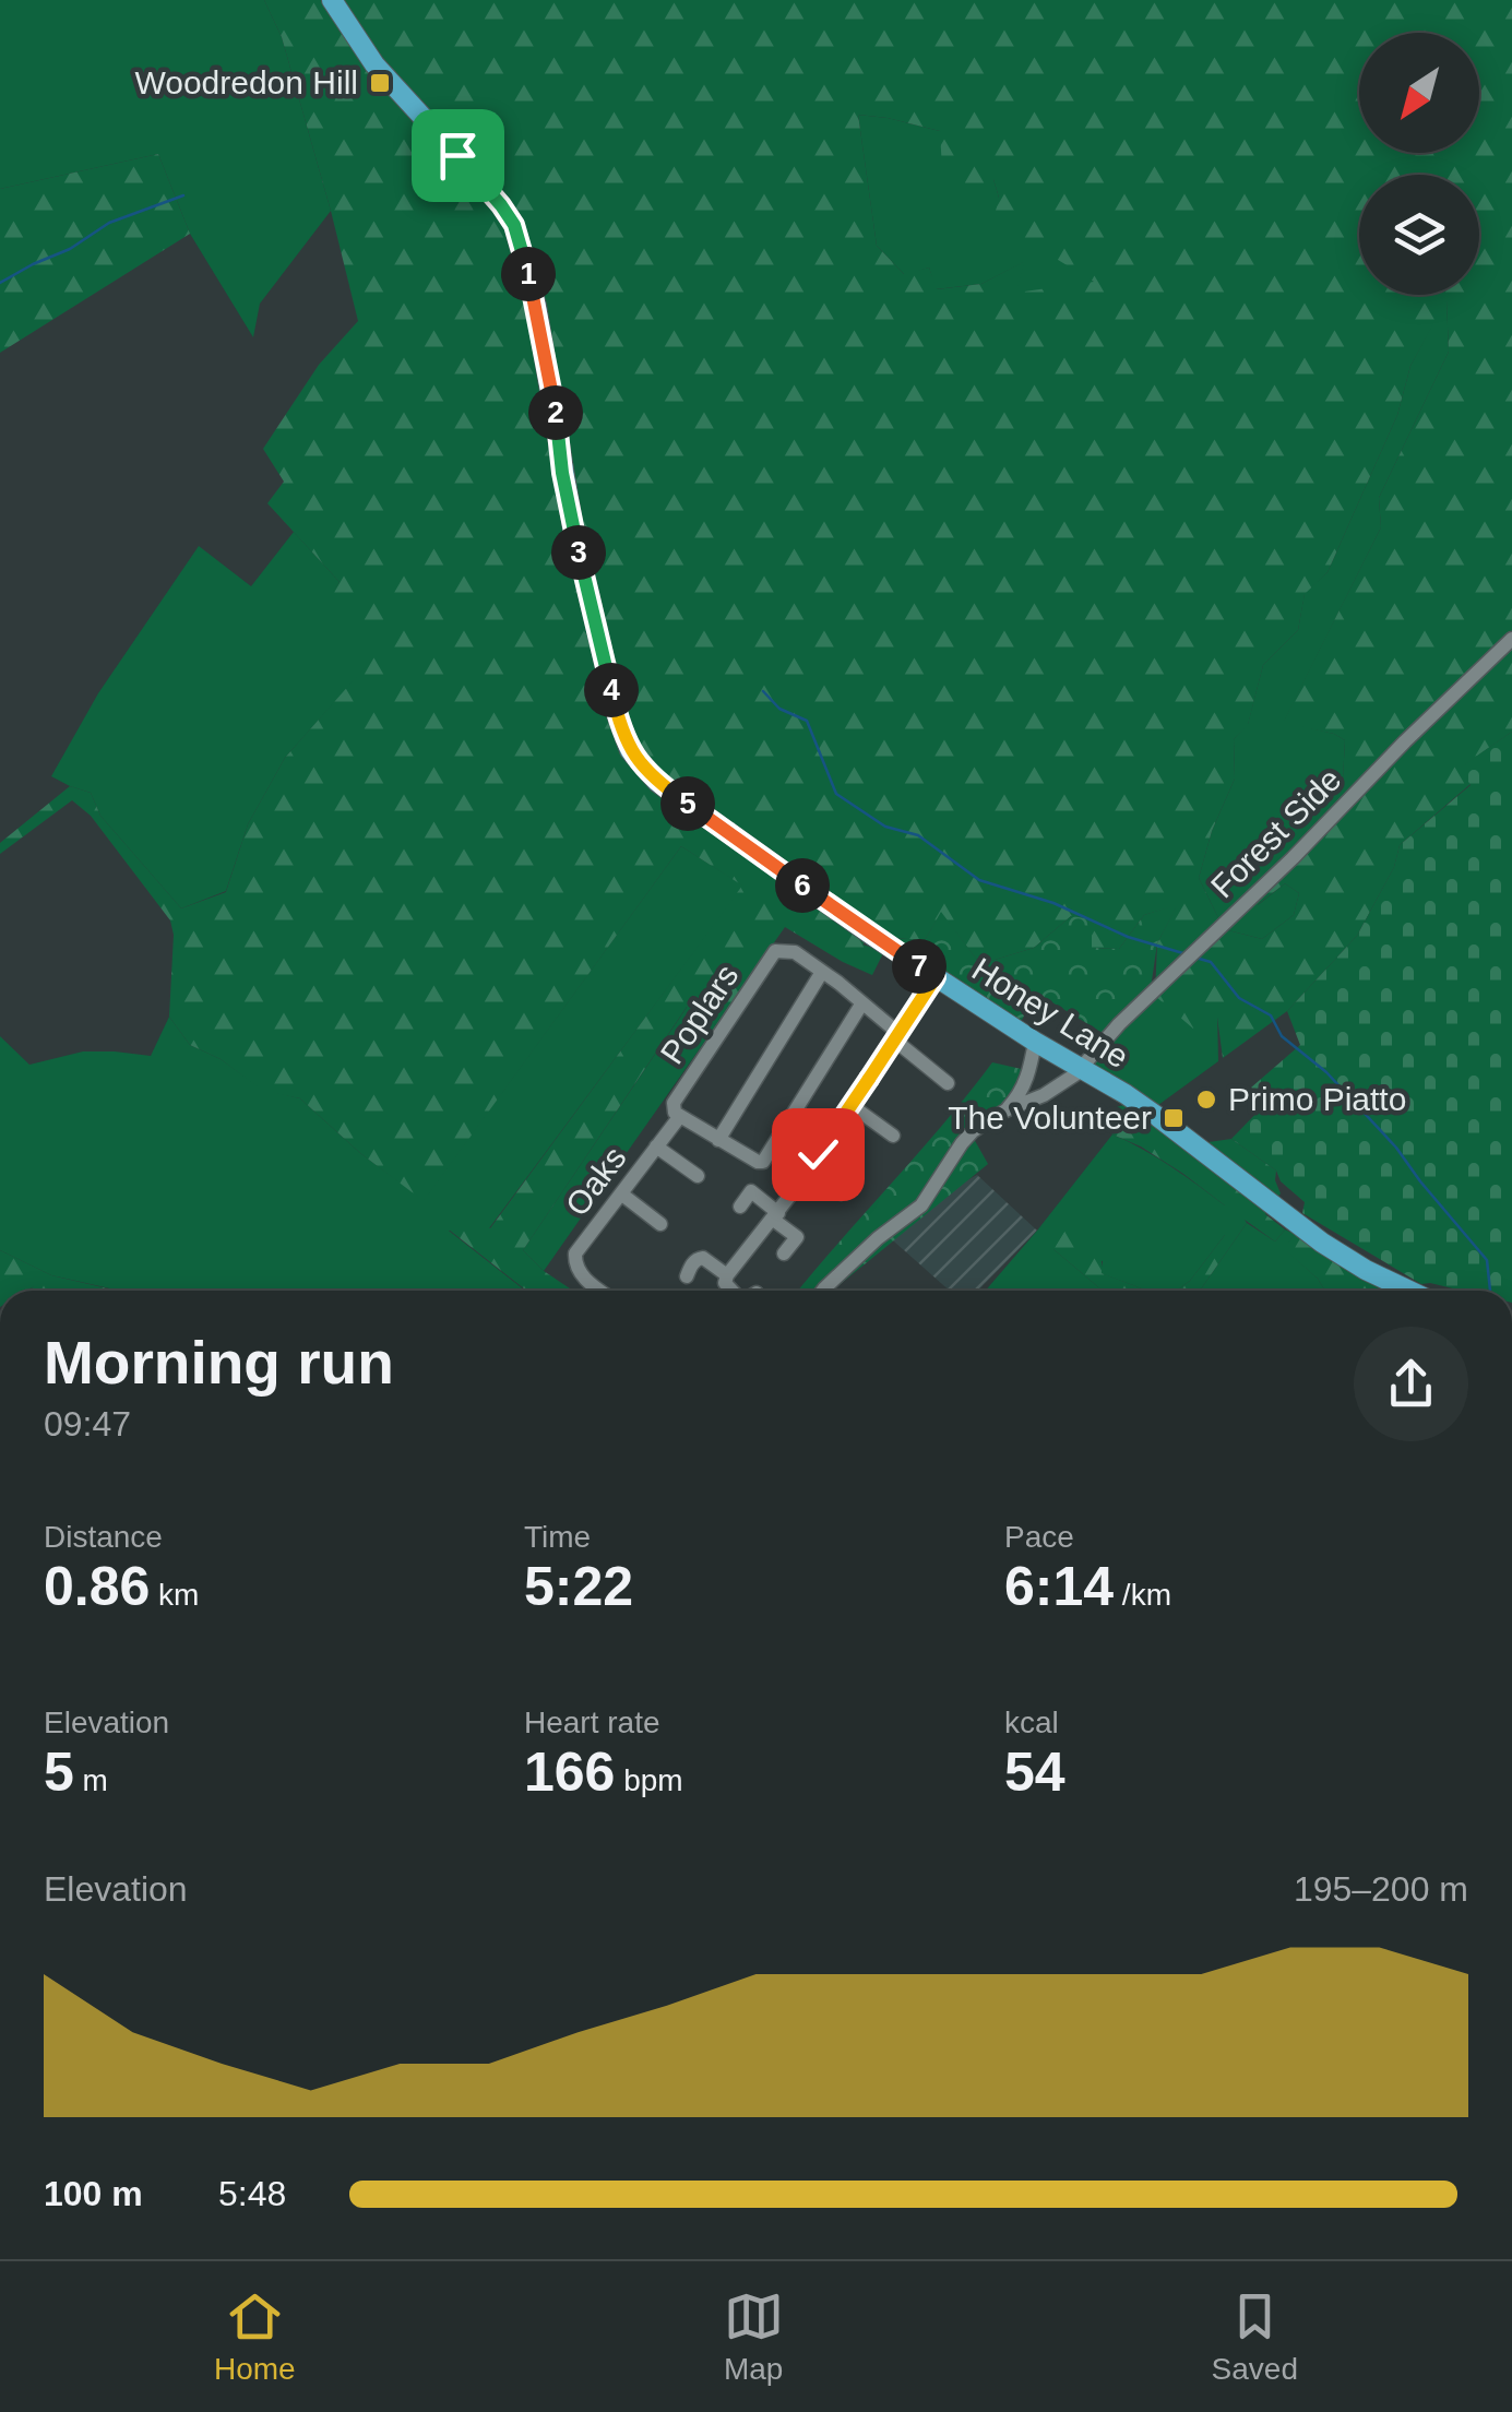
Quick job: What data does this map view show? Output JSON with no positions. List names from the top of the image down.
{
  "streets": {
    "main road": ["Honey Lane"],
    "street": ["Forest Side", "Poplars", "Oaks"]
  },
  "crossings": [
    ["Forest Side", "Honey Lane"],
    ["Poplars", "Oaks"]
  ],
  "places": {
    "transit": ["Woodredon Hill", "The Volunteer"],
    "other": ["Primo Piatto"]
  },
  "north": "bottom left",
  "page": {
    "pins": [
      "1",
      "2",
      "3",
      "4",
      "5",
      "6",
      "7"
    ],
    "heading": ["Morning run", "09:47"],
    "stats": [
      ["Distance", "0.86 km"],
      ["Time", "5:22"],
      ["Pace", "6:14 /km"],
      ["Elevation", "5 m"],
      ["Heart rate", "166 bpm"],
      ["kcal", "54"]
    ],
    "chart": ["Elevation", "195–200 m"],
    "list": [
      {
        "name": "100 m",
        "note": "5:48"
      }
    ],
    "tabs": ["Home", "Map", "Saved"]
  }
}
